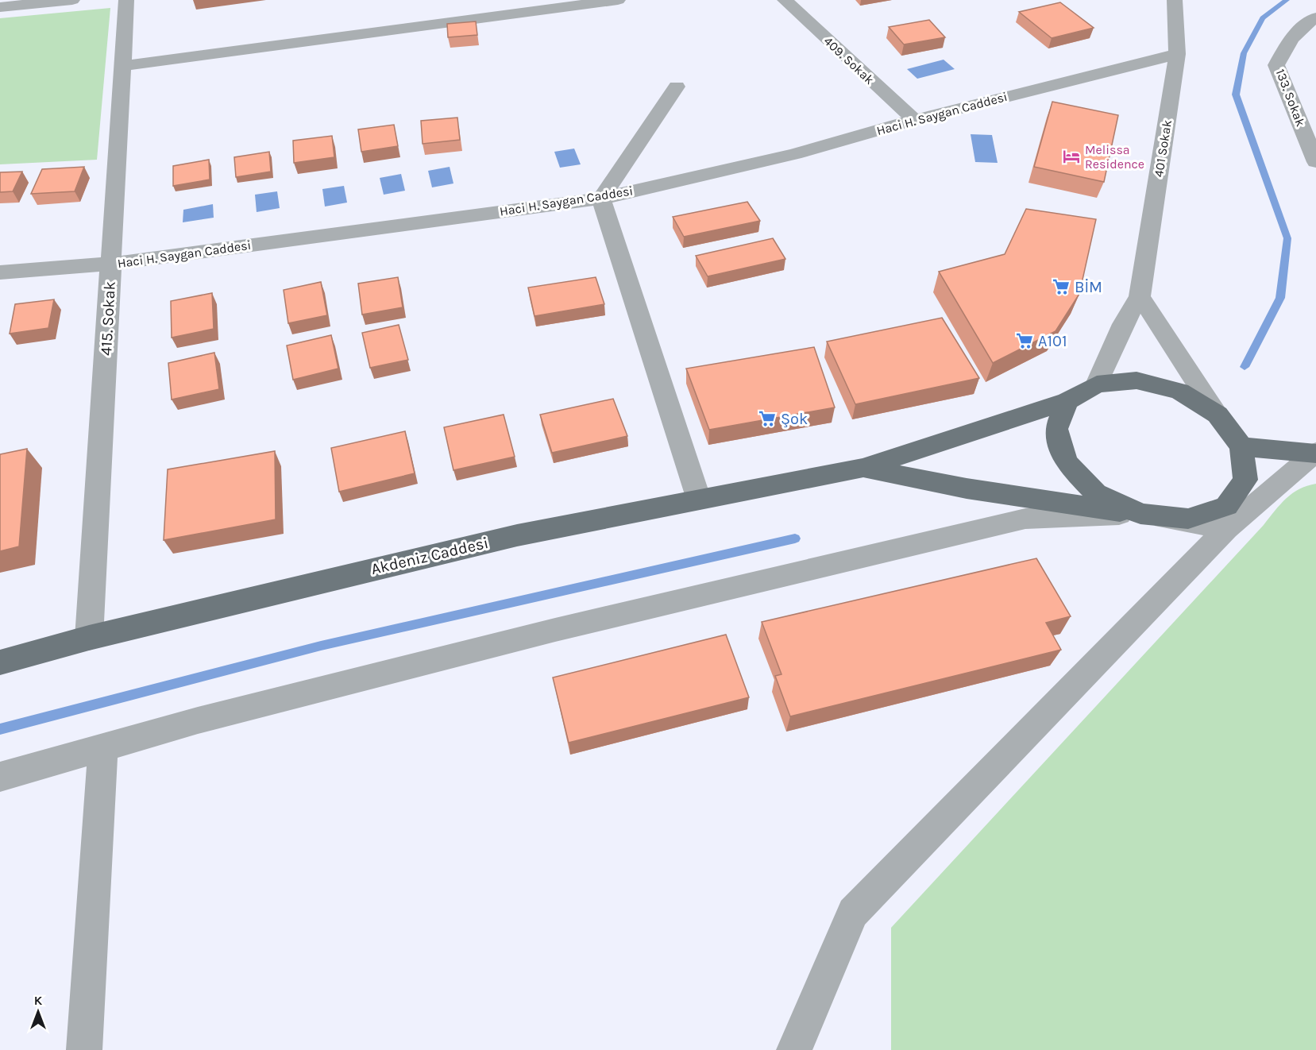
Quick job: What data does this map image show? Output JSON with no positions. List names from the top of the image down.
{
  "streets": {
    "main road": ["Akdeniz Caddesi"],
    "street": [
      "409. Sokak",
      "133. Sokak",
      "Haci H. Saygan Caddesi",
      "401 Sokak",
      "415. Sokak"
    ]
  },
  "crossings": [
    ["409. Sokak", "Haci H. Saygan Caddesi"],
    ["Haci H. Saygan Caddesi", "401 Sokak"],
    ["Haci H. Saygan Caddesi", "415. Sokak"],
    ["415. Sokak", "Akdeniz Caddesi"]
  ],
  "places": {
    "hotel": ["Melissa Residence"],
    "supermarket": ["BİM", "A101", "Şok"]
  },
  "north": "top"
}
